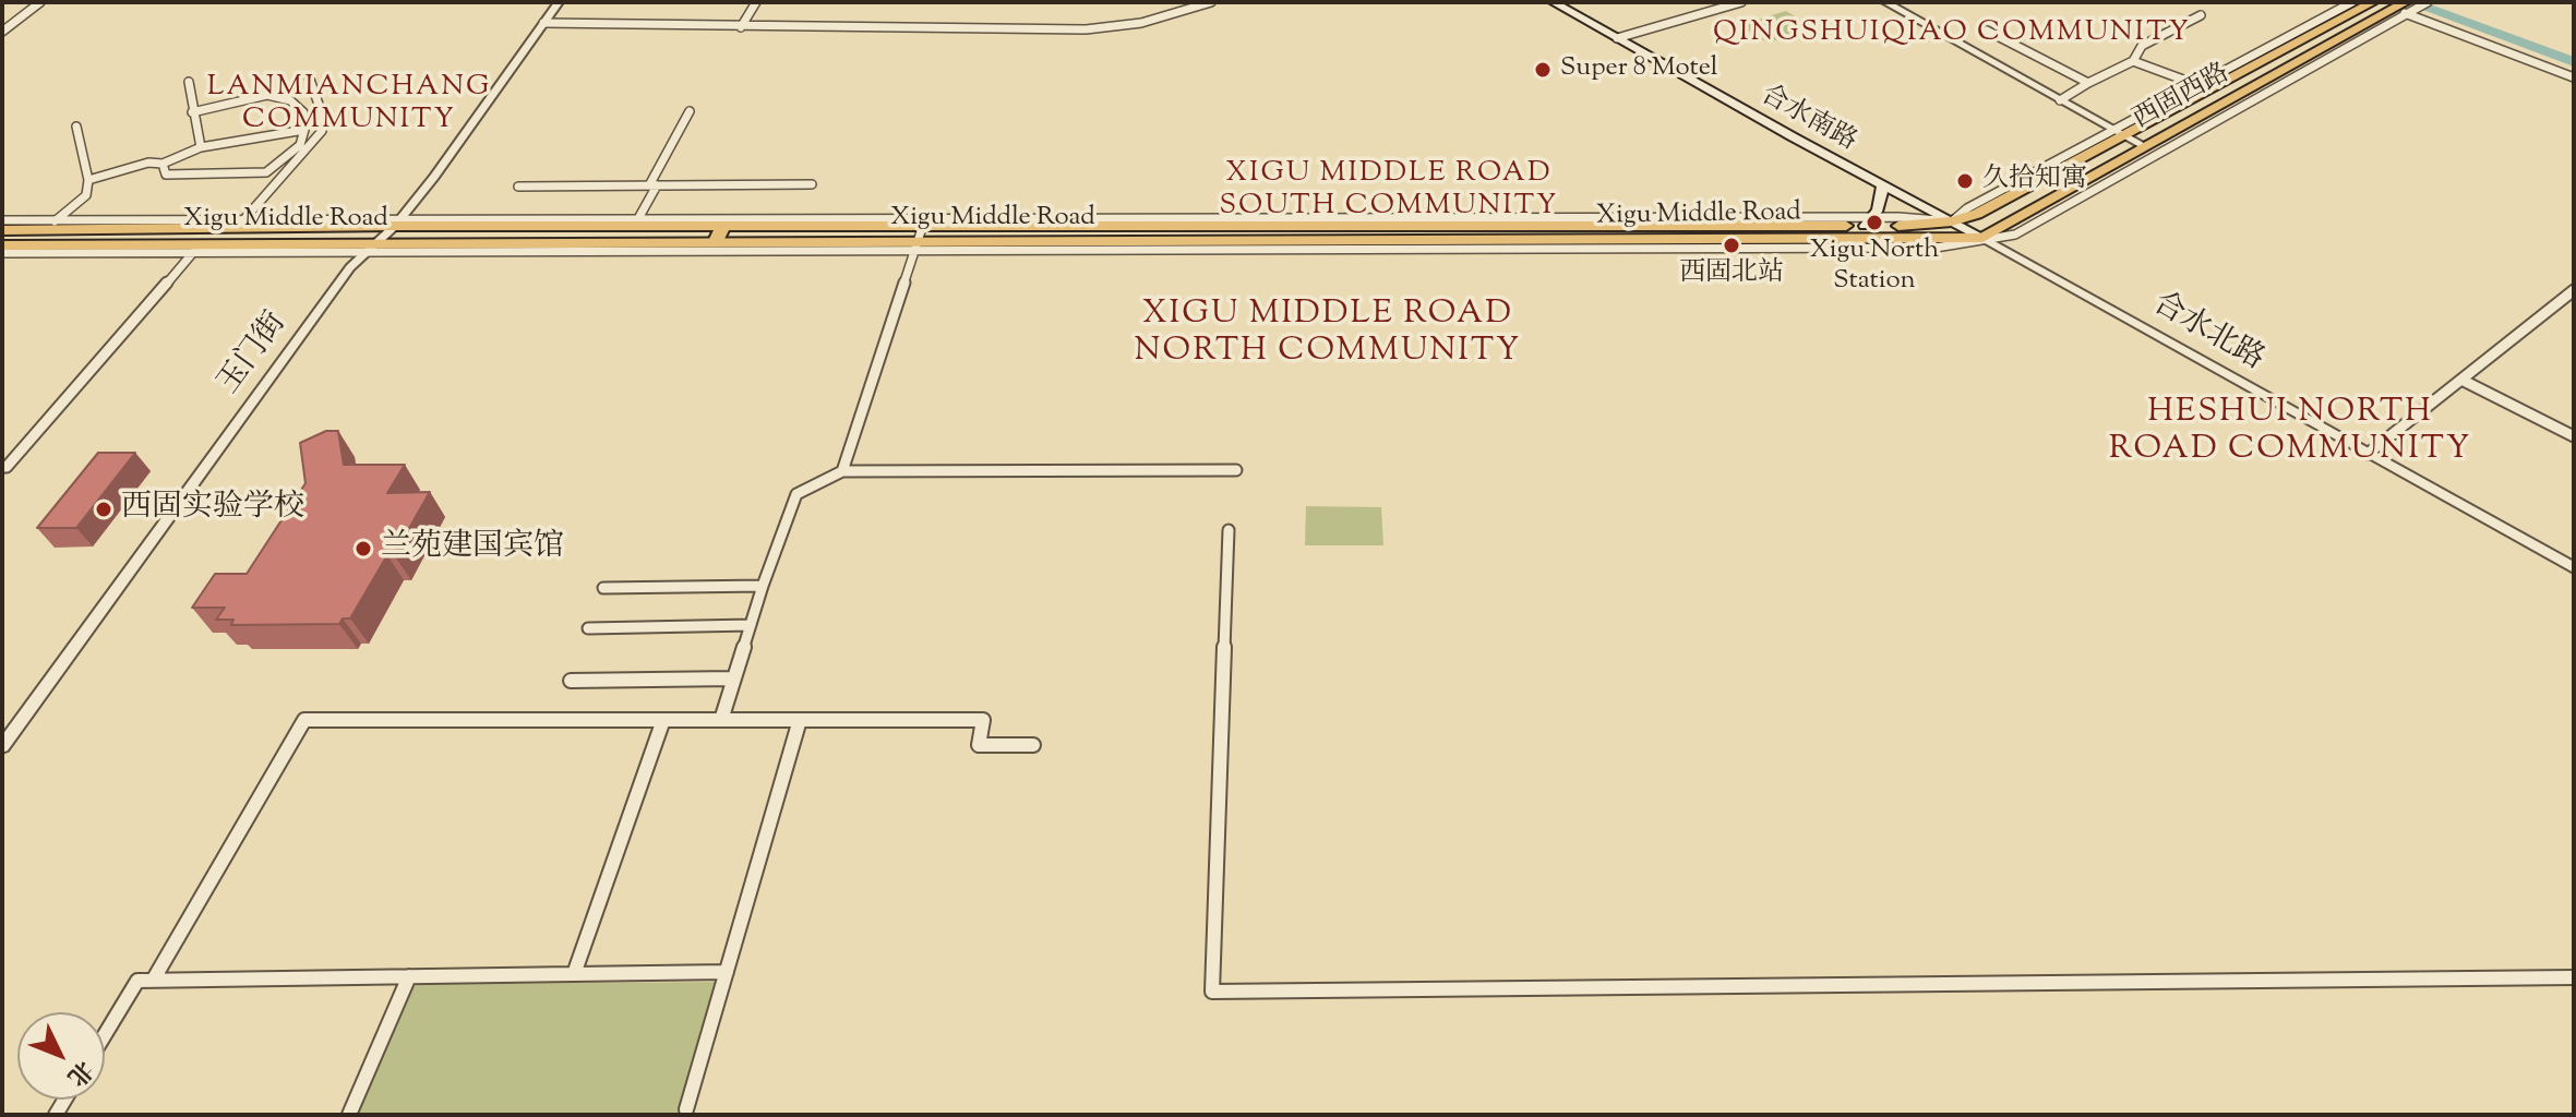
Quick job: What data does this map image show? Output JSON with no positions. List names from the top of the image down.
{
  "streets": {
    "main road": [
      "西固西路",
      "合水南路",
      "Xigu Middle Road",
      "合水北路"
    ],
    "street": ["玉门街"]
  },
  "crossings": [
    ["西固西路", "合水南路"],
    ["西固西路", "Xigu Middle Road"],
    ["西固西路", "合水北路"],
    ["合水南路", "Xigu Middle Road"],
    ["合水南路", "合水北路"],
    ["Xigu Middle Road", "合水北路"],
    ["Xigu Middle Road", "玉门街"]
  ],
  "districts": [
    "QINGSHUIQIAO COMMUNITY",
    "LANMIANCHANG COMMUNITY",
    "XIGU MIDDLE ROAD SOUTH COMMUNITY",
    "XIGU MIDDLE ROAD NORTH COMMUNITY",
    "HESHUI NORTH ROAD COMMUNITY"
  ],
  "places": [
    "Super 8 Motel",
    "久拾知寓",
    "Xigu North Station",
    "西固北站",
    "西固实验学校",
    "兰苑建国宾馆"
  ],
  "north": "bottom right"
}
